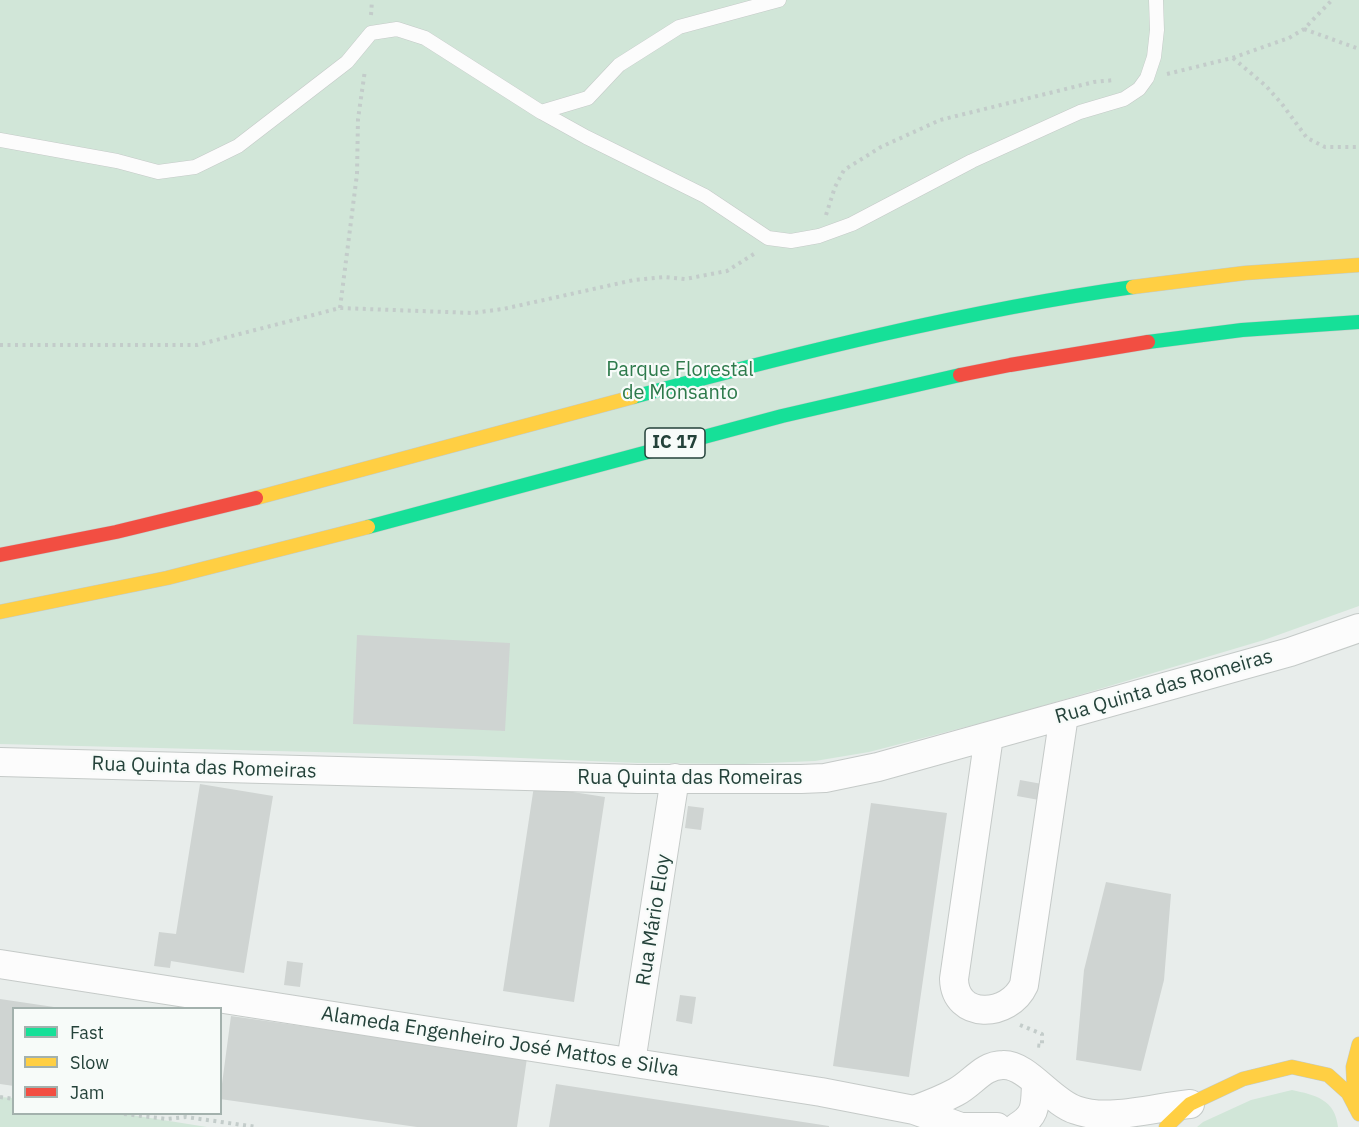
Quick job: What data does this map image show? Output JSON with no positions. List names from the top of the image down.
{
  "streets": {
    "main road": ["IC 17"],
    "street": ["Rua Quinta das Romeiras", "Rua Mário Eloy", "Alameda Engenheiro José Mattos e Silva"]
  },
  "crossings": [
    ["Rua Quinta das Romeiras", "Rua Mário Eloy"],
    ["Rua Mário Eloy", "Alameda Engenheiro José Mattos e Silva"]
  ],
  "parks": ["Parque Florestal de Monsanto"],
  "legend": ["Fast", "Slow", "Jam"]
}
